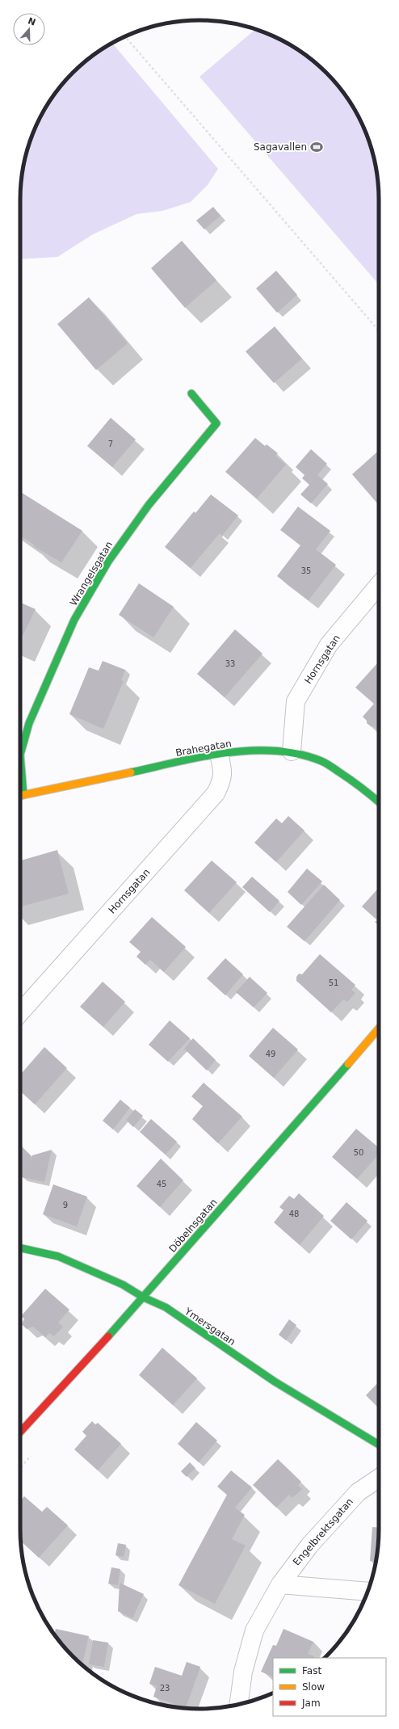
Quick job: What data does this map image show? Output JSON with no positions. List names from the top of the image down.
{
  "streets": {
    "street": [
      "Wrangelsgatan",
      "Hornsgatan",
      "Brahegatan",
      "Döbelnsgatan",
      "Ymersgatan",
      "Engelbrektsgatan"
    ]
  },
  "crossings": [
    ["Wrangelsgatan", "Brahegatan"],
    ["Hornsgatan", "Brahegatan"],
    ["Döbelnsgatan", "Ymersgatan"]
  ],
  "places": {
    "sports": ["Sagavallen"]
  },
  "house_numbers": [
    "7",
    "35",
    "33",
    "51",
    "49",
    "50",
    "45",
    "9",
    "48",
    "23"
  ],
  "legend": ["Fast", "Slow", "Jam"],
  "north": "top"
}
